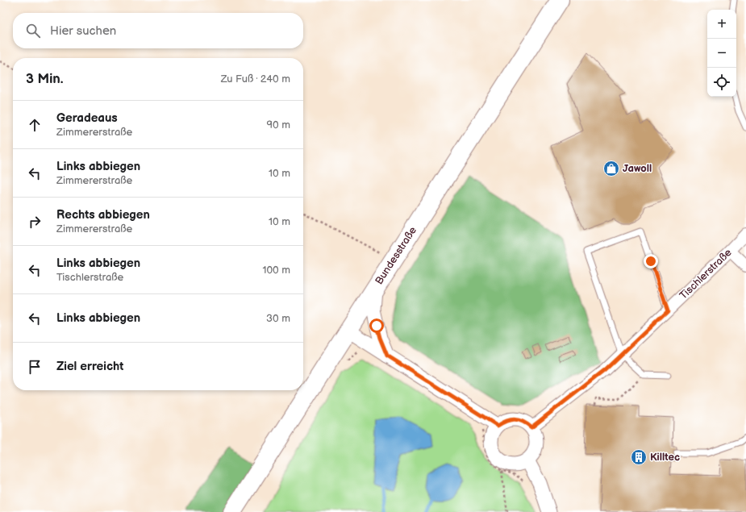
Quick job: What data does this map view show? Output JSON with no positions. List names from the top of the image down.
{
  "streets": {
    "main road": ["Bundesstraße"],
    "street": ["Tischlerstraße"]
  },
  "places": {
    "shop": ["Jawoll"],
    "building": ["Killtec"]
  },
  "page": {
    "map_buttons": ["+", "−"],
    "search": "Hier suchen",
    "heading": ["3 Min.", "Zu Fuß · 240 m"],
    "list": [
      ["Geradeaus", "Zimmererstraße", "90 m"],
      ["Links abbiegen", "Zimmererstraße", "10 m"],
      ["Rechts abbiegen", "Zimmererstraße", "10 m"],
      ["Links abbiegen", "Tischlerstraße", "100 m"],
      ["Links abbiegen", "30 m"],
      "Ziel erreicht"
    ]
  }
}
